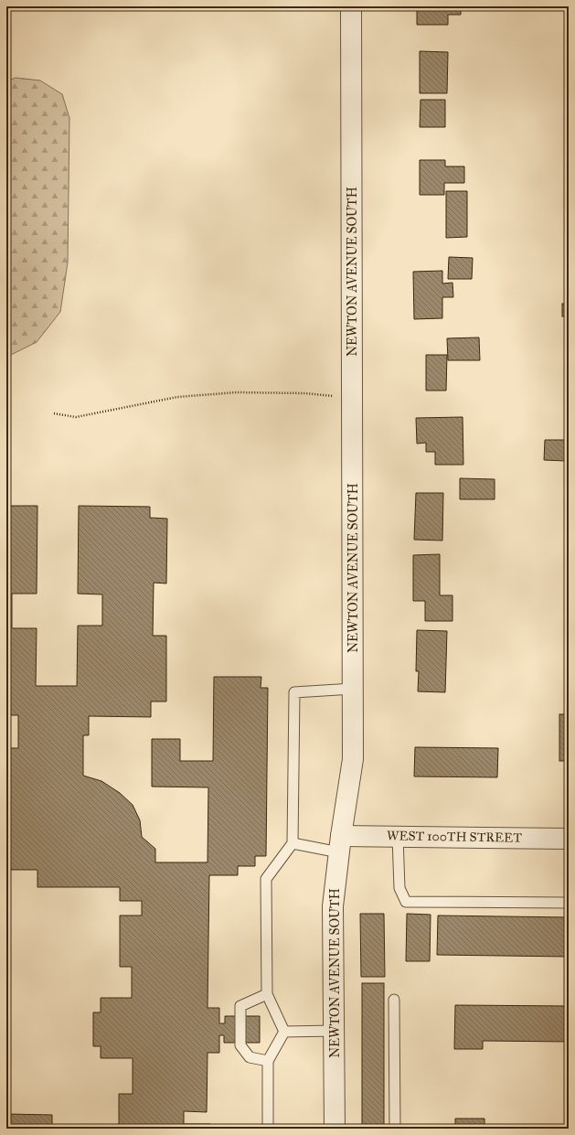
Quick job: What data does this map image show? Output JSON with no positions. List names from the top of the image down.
{
  "streets": {
    "street": ["NEWTON AVENUE SOUTH", "WEST 100TH STREET"]
  },
  "crossings": [
    ["NEWTON AVENUE SOUTH", "WEST 100TH STREET"]
  ]
}
